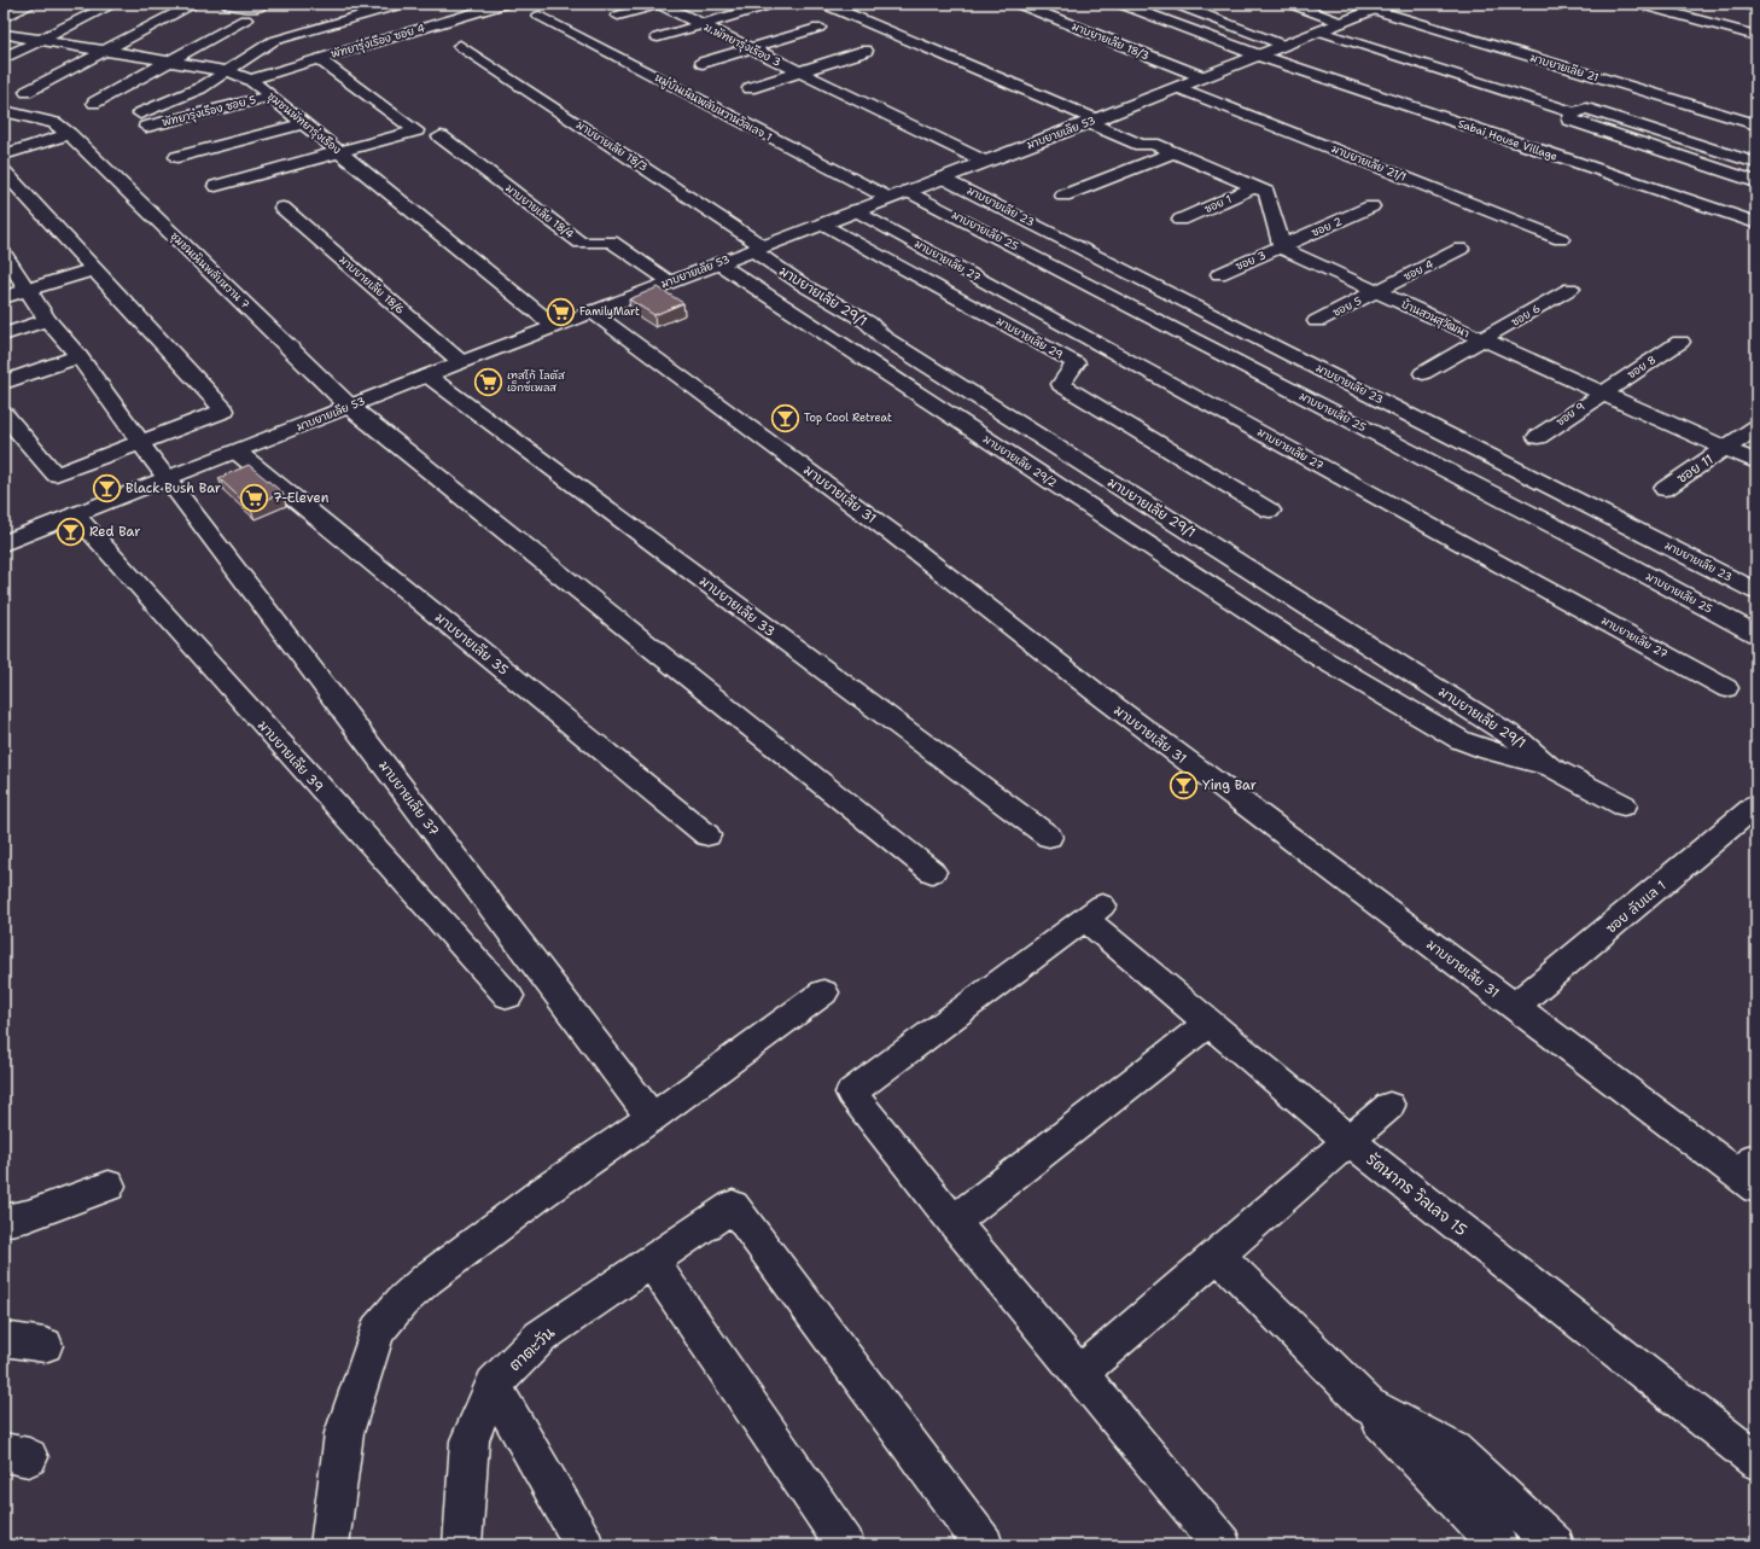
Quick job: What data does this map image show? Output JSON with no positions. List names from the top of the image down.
{
  "streets": {
    "street": [
      "พัทยารุ่งเรือง ซอย 4",
      "มาบยายเลีย 18/3",
      "ม.พัทยารุ่งเรือง 3",
      "มาบยายเลีย 21",
      "หมู่บ้นเนินพลับหวานวิลเลจ 1",
      "พัทยารุ่งเรือง ซอย 5",
      "ชุมชนพัทยารุ่งเรือง",
      "มาบยายเลีย 53",
      "Sabai House Village",
      "มาบยายเลีย 21/1",
      "ซอย 1",
      "มาบยายเลีย 23",
      "มาบยายเลีย 18/4",
      "ซอย 2",
      "มาบยายเลีย 25",
      "มาบยายเลีย 27",
      "ซอย 3",
      "ชุมชนเนินพลับหวาน 7",
      "ซอย 4",
      "มาบยายเลีย 18/6",
      "มาบยายเลีย 29/1",
      "ซอย 5",
      "ซอย 6",
      "บ้านสวนสุวัฒนา",
      "มาบยายเลีย 29",
      "ซอย 8",
      "ซอย 9",
      "มาบยายเลีย 29/2",
      "ซอย 11",
      "มาบยายเลีย 31",
      "มาบยายเลีย 33",
      "มาบยายเลีย 35",
      "มาบยายเลีย 39",
      "มาบยายเลีย 37",
      "ซอย ลับแล 1",
      "รัตนากร วิลเลจ 15",
      "ตาตะวัน"
    ]
  },
  "crossings": [
    ["พัทยารุ่งเรือง ซอย 4", "ชุมชนพัทยารุ่งเรือง"],
    ["มาบยายเลีย 18/3", "มาบยายเลีย 53"],
    ["มาบยายเลีย 18/3", "มาบยายเลีย 29/1"],
    ["ม.พัทยารุ่งเรือง 3", "มาบยายเลีย 53"],
    ["มาบยายเลีย 21", "มาบยายเลีย 53"],
    ["หมู่บ้นเนินพลับหวานวิลเลจ 1", "มาบยายเลีย 53"],
    ["พัทยารุ่งเรือง ซอย 5", "ชุมชนพัทยารุ่งเรือง"],
    ["ชุมชนพัทยารุ่งเรือง", "มาบยายเลีย 53"],
    ["มาบยายเลีย 53", "Sabai House Village"],
    ["มาบยายเลีย 53", "มาบยายเลีย 21/1"],
    ["มาบยายเลีย 53", "มาบยายเลีย 23"],
    ["มาบยายเลีย 53", "มาบยายเลีย 18/4"],
    ["มาบยายเลีย 53", "มาบยายเลีย 25"],
    ["มาบยายเลีย 53", "มาบยายเลีย 27"],
    ["มาบยายเลีย 53", "ชุมชนเนินพลับหวาน 7"],
    ["มาบยายเลีย 53", "มาบยายเลีย 18/6"],
    ["มาบยายเลีย 53", "มาบยายเลีย 29/1"],
    ["มาบยายเลีย 53", "มาบยายเลีย 29"],
    ["มาบยายเลีย 53", "มาบยายเลีย 29/2"],
    ["มาบยายเลีย 53", "มาบยายเลีย 31"],
    ["มาบยายเลีย 53", "มาบยายเลีย 33"],
    ["มาบยายเลีย 53", "มาบยายเลีย 35"],
    ["มาบยายเลีย 53", "มาบยายเลีย 39"],
    ["มาบยายเลีย 53", "มาบยายเลีย 37"],
    ["ซอย 2", "ซอย 3"],
    ["ซอย 2", "บ้านสวนสุวัฒนา"],
    ["ซอย 3", "บ้านสวนสุวัฒนา"],
    ["ซอย 4", "ซอย 5"],
    ["ซอย 4", "บ้านสวนสุวัฒนา"],
    ["มาบยายเลีย 29/1", "มาบยายเลีย 29/2"],
    ["ซอย 5", "บ้านสวนสุวัฒนา"],
    ["ซอย 6", "บ้านสวนสุวัฒนา"],
    ["บ้านสวนสุวัฒนา", "ซอย 8"],
    ["บ้านสวนสุวัฒนา", "ซอย 9"],
    ["บ้านสวนสุวัฒนา", "ซอย 11"],
    ["ซอย 8", "ซอย 9"],
    ["มาบยายเลีย 31", "ซอย ลับแล 1"]
  ],
  "places": {
    "supermarket": ["FamilyMart", "เทสโก้ โลตัส เอ็กซ์เพลส", "7-Eleven"],
    "bar": [
      "Top Cool Retreat",
      "Black Bush Bar",
      "Red Bar",
      "Ying Bar"
    ]
  }
}
